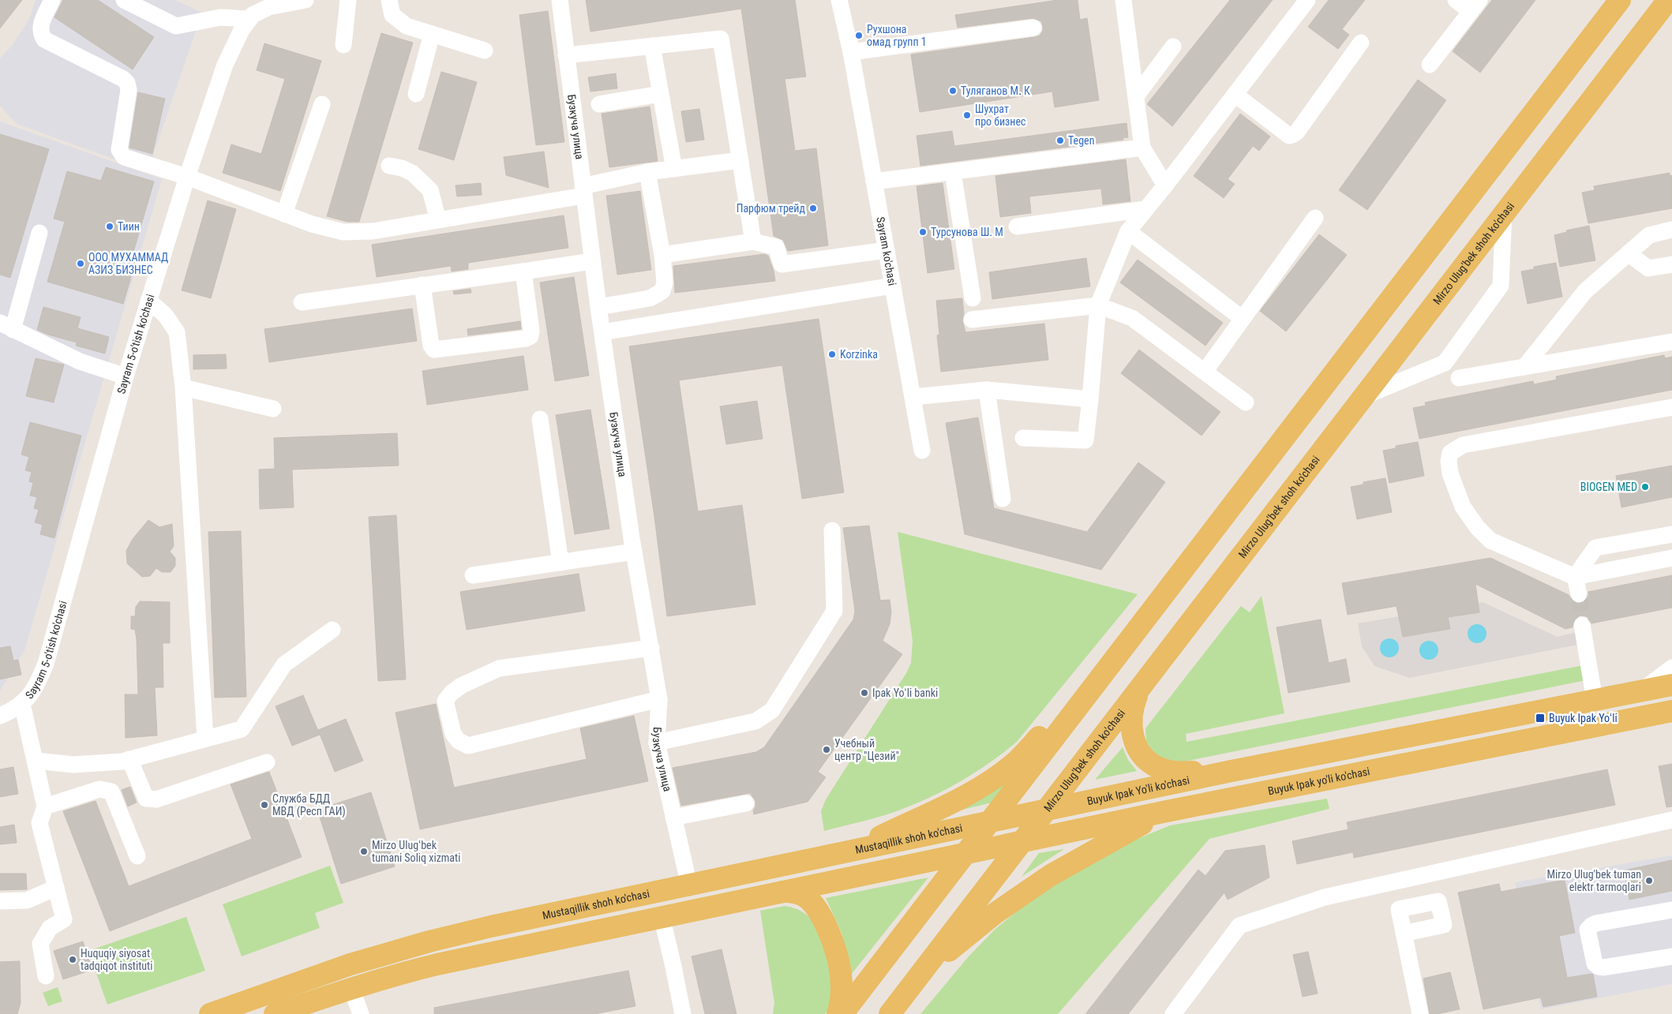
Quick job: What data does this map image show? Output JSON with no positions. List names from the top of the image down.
{
  "streets": {
    "main road": [
      "Mirzo Ulug'bek shoh ko'chasi",
      "Buyuk Ipak yo'li ko'chasi",
      "Buyuk Ipak Yo'li ko'chasi",
      "Mustaqillik shoh ko'chasi"
    ],
    "street": ["Бузкуча улица", "Sayram ko'chasi", "Sayram 5-o'tish ko'chasi"]
  },
  "crossings": [
    ["Бузкуча улица", "Mustaqillik shoh ko'chasi"],
    ["Mirzo Ulug'bek shoh ko'chasi", "Buyuk Ipak yo'li ko'chasi"],
    ["Mirzo Ulug'bek shoh ko'chasi", "Buyuk Ipak Yo'li ko'chasi"]
  ],
  "places": {
    "other": [
      "Рухшона омад групп 1",
      "Туляганов М. К",
      "Шухрат про бизнес",
      "Tegen",
      "Парфюм трейд",
      "Тиин",
      "Турсунова Ш. М",
      "ООО МУХАММАД АЗИЗ БИЗНЕС",
      "Korzinka",
      "BIOGEN MED",
      "Ipak Yoʻli banki",
      "Учебный центр \"Цезий\"",
      "Служба БДД МВД (Респ ГАИ)",
      "Mirzo Ulugʻbek tumani Soliq xizmati",
      "Mirzo Ulug'bek tuman elektr tarmoqlari",
      "Huquqiy siyosat tadqiqot instituti"
    ],
    "transit": ["Buyuk Ipak Yoʻli"]
  }
}
